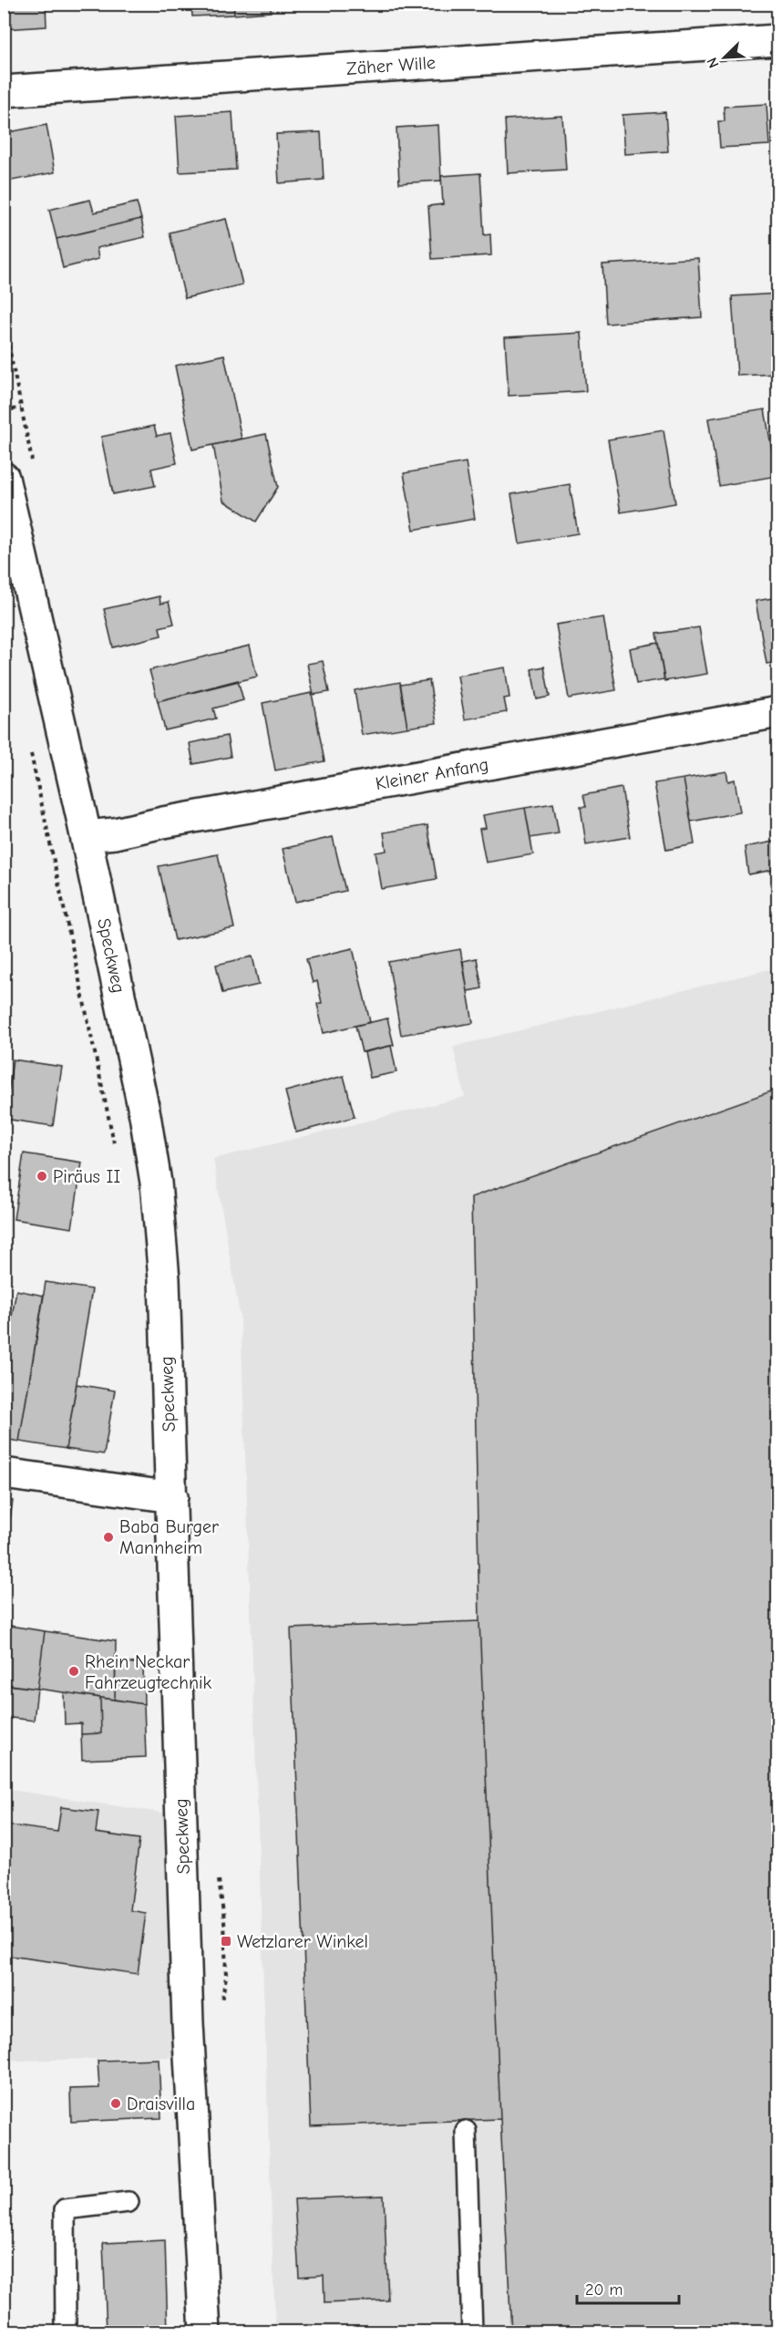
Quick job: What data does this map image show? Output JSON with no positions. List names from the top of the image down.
{
  "streets": {
    "street": ["Zäher Wille", "Kleiner Anfang", "Speckweg"]
  },
  "crossings": [
    ["Kleiner Anfang", "Speckweg"]
  ],
  "places": {
    "other": [
      "Piräus II",
      "Baba Burger Mannheim",
      "Rhein Neckar Fahrzeugtechnik",
      "Draisvilla"
    ],
    "transit": ["Wetzlarer Winkel"]
  },
  "scale_bar": "20 m",
  "north": "bottom left"
}
